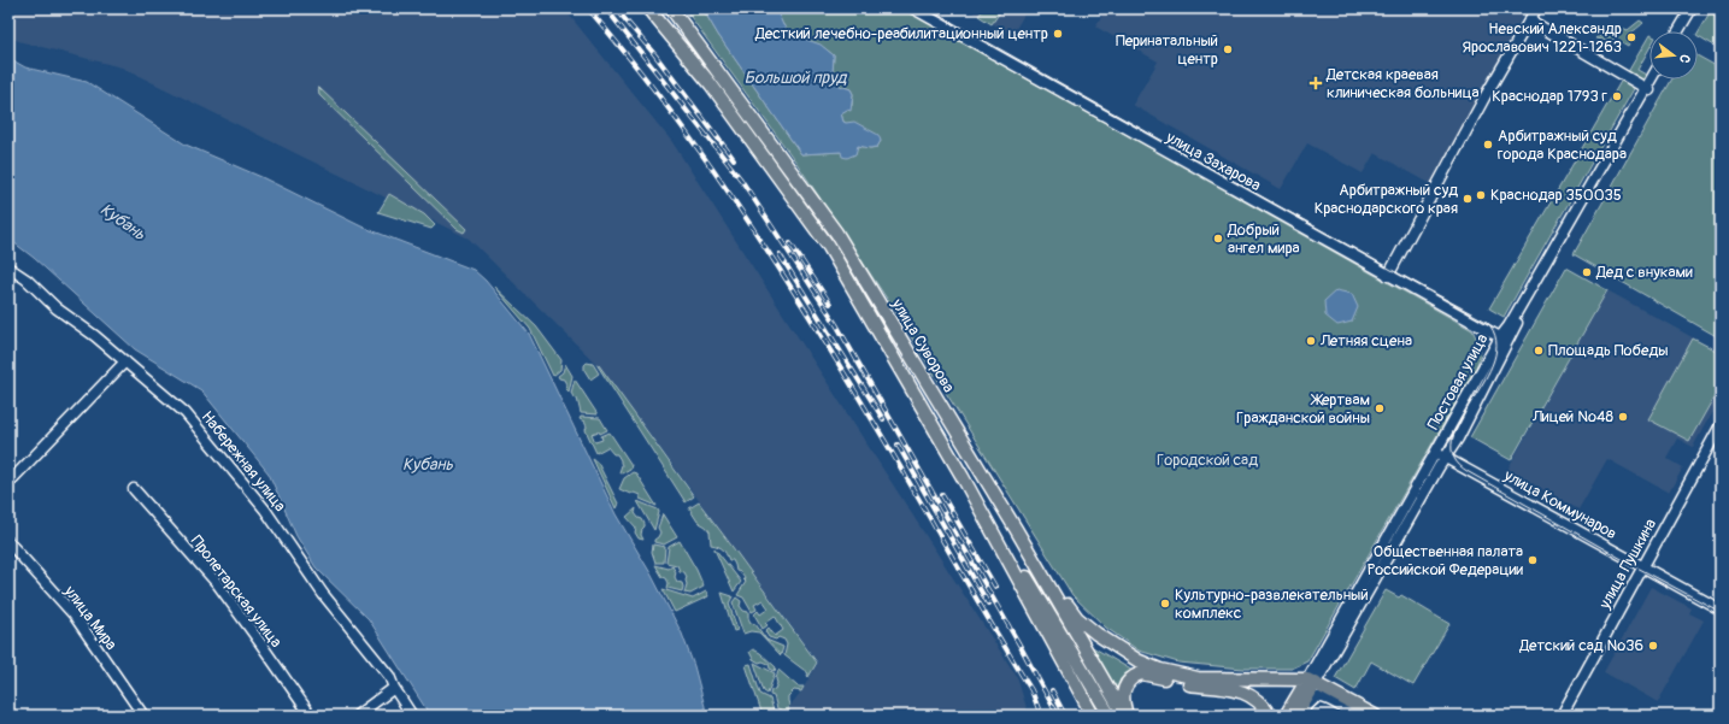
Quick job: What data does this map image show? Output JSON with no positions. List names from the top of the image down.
{
  "streets": {
    "main road": ["улица Суворова", "Постовая улица"],
    "street": [
      "улица Захарова",
      "Набережная улица",
      "улица Коммунаров",
      "улица Пушкина",
      "Пролетарская улица",
      "улица Мира"
    ]
  },
  "crossings": [
    ["улица Захарова", "Постовая улица"],
    ["Постовая улица", "улица Коммунаров"],
    ["улица Коммунаров", "улица Пушкина"]
  ],
  "water": ["Большой пруд", "Кубань"],
  "parks": ["Городской сад"],
  "places": {
    "other": [
      "Десткий лечебно-реабилитационный центр",
      "Невский Александр Ярославович 1221-1263",
      "Перинатальный центр",
      "Краснодар 1793 г",
      "Арбитражный суд города Краснодара",
      "Краснодар 350035",
      "Арбитражный суд Краснодарского края",
      "Добрый ангел мира",
      "Дед с внуками",
      "Летняя сцена",
      "Площадь Победы",
      "Жертвам Гражданской войны",
      "Лицей №48",
      "Общественная палата Российской Федерации",
      "Культурно-развлекательный комплекс",
      "Детский сад №36"
    ],
    "health": ["Детская краевая клиническая больница"]
  },
  "north": "right"
}
